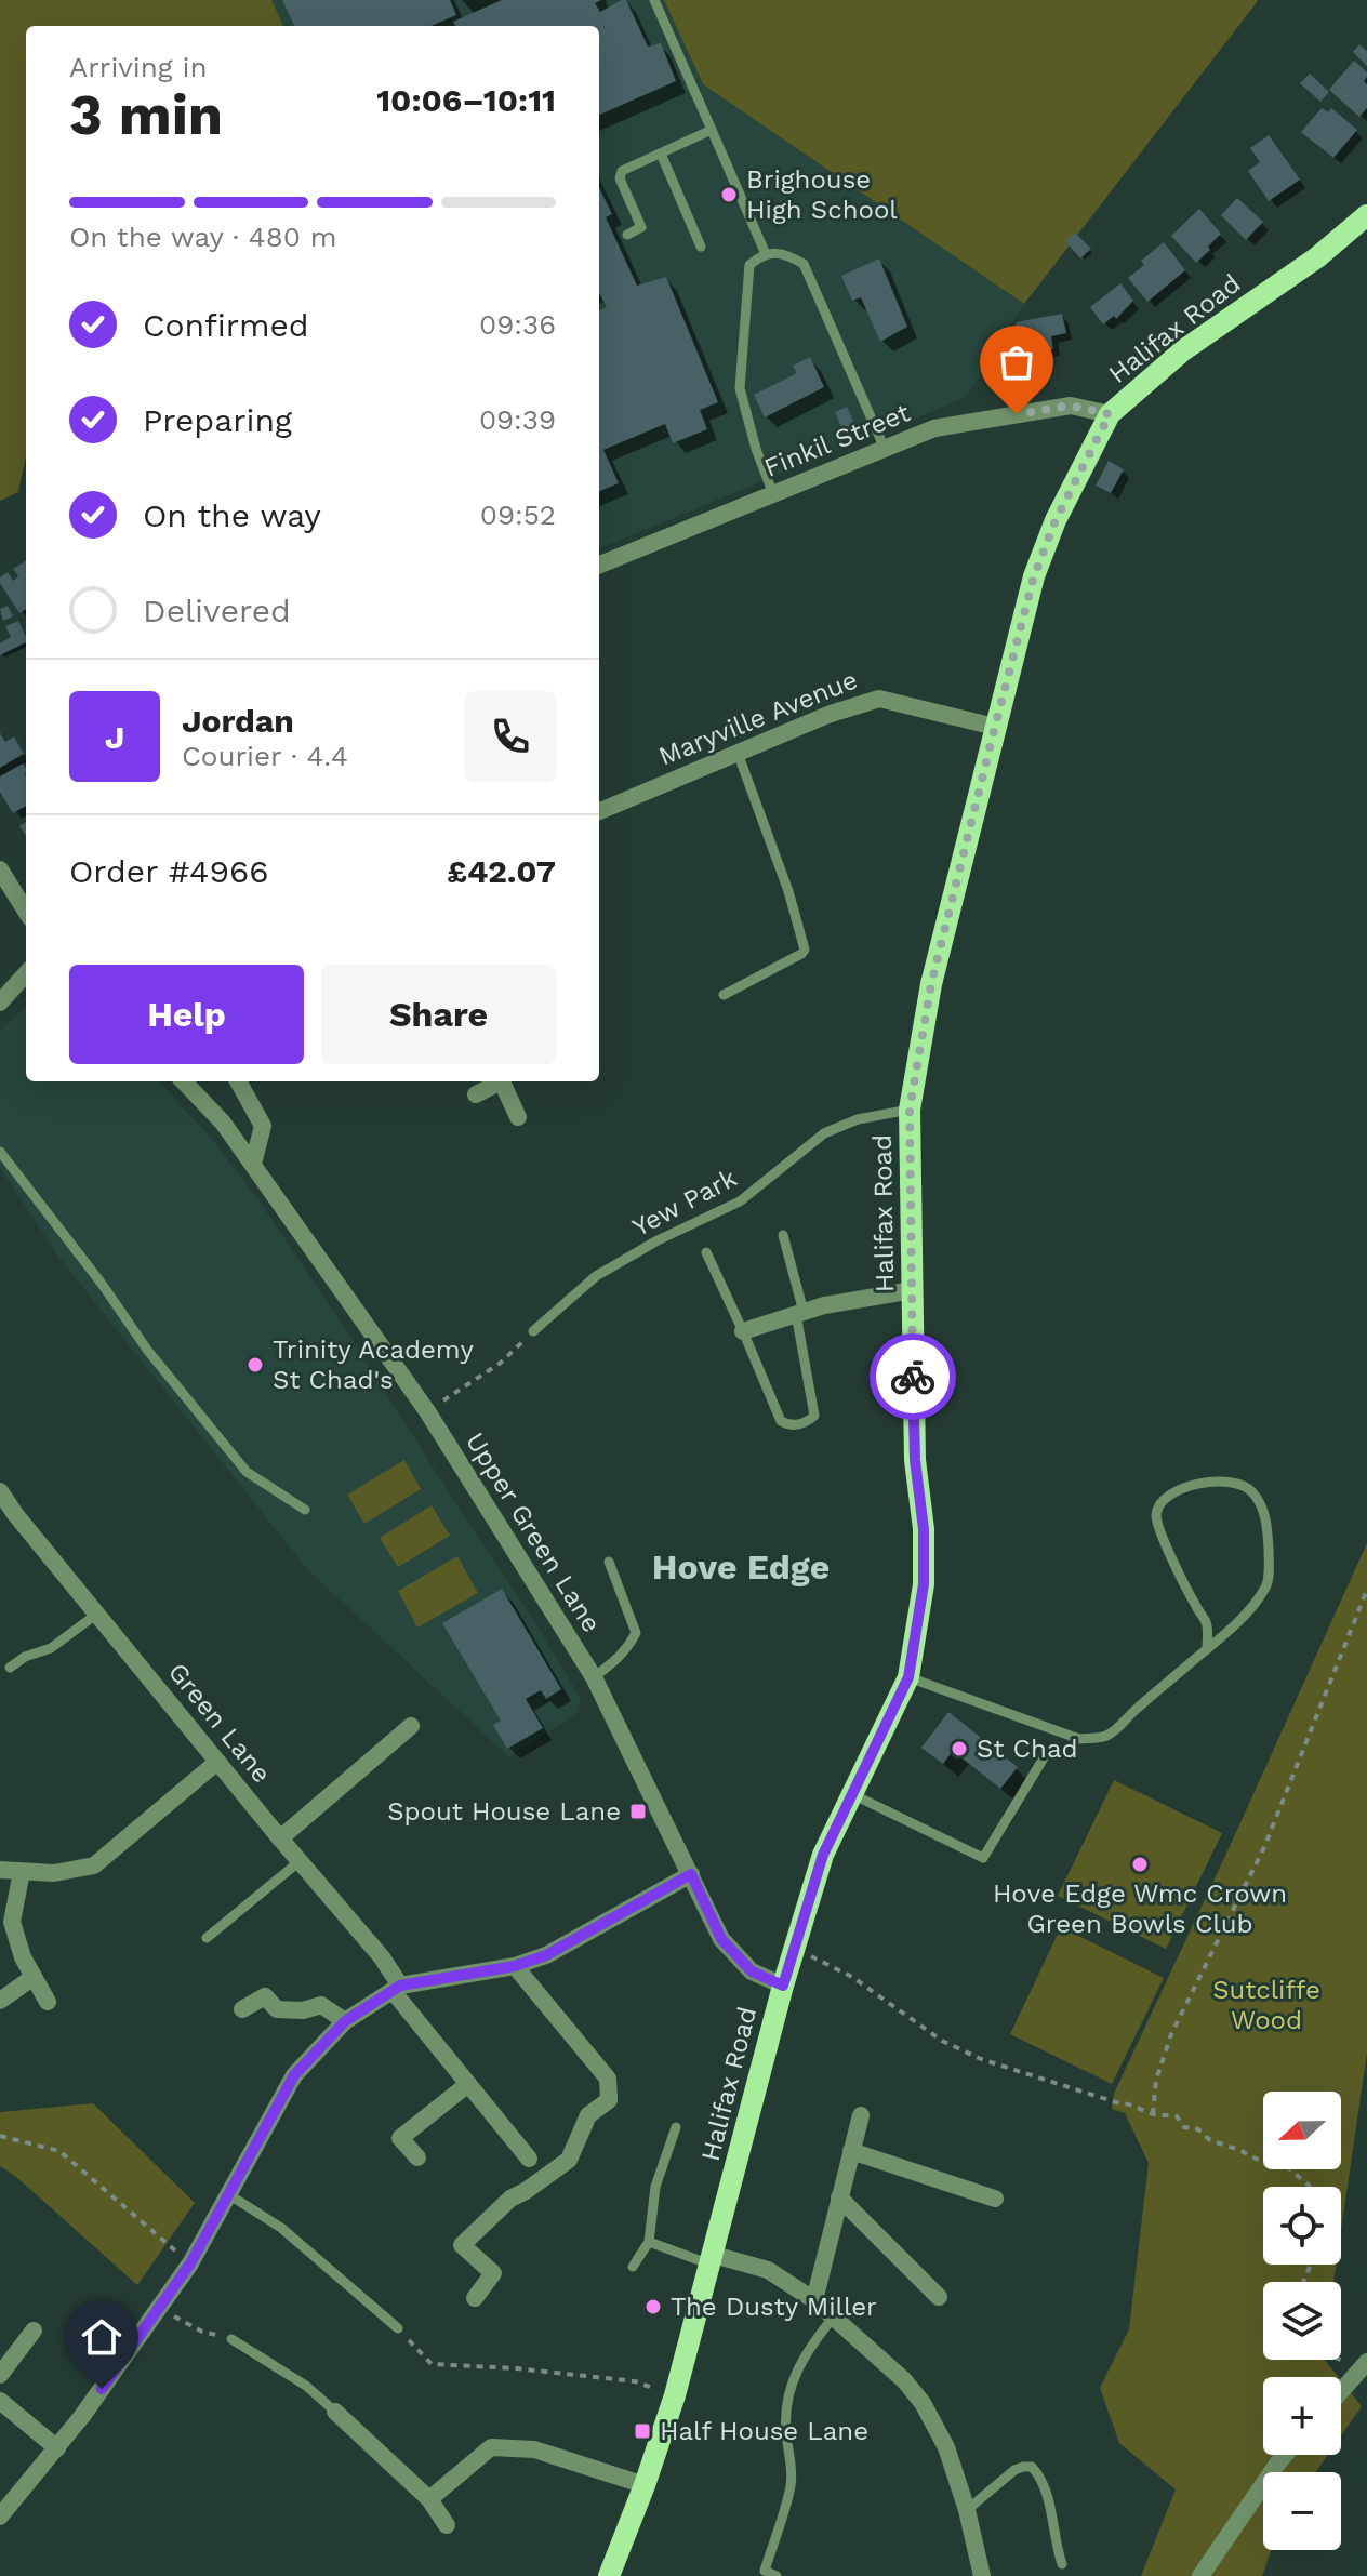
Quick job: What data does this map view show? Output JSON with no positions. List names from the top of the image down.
{
  "streets": {
    "main road": ["Halifax Road"],
    "street": [
      "Finkil Street",
      "Maryville Avenue",
      "Upper Green Lane",
      "Green Lane"
    ],
    "lane": ["Yew Park"]
  },
  "crossings": [
    ["Halifax Road", "Finkil Street"],
    ["Halifax Road", "Maryville Avenue"],
    ["Halifax Road", "Yew Park"],
    ["Halifax Road", "Upper Green Lane"]
  ],
  "districts": ["Hove Edge"],
  "parks": ["Sutcliffe Wood"],
  "places": {
    "other": [
      "Brighouse High School",
      "Trinity Academy St Chad's",
      "St Chad",
      "Hove Edge Wmc Crown Green Bowls Club",
      "The Dusty Miller"
    ],
    "transit": ["Spout House Lane", "Half House Lane"]
  },
  "north": "left",
  "page": {
    "heading": ["3 min", "Arriving in", "10:06–10:11"],
    "panel": [
      "Jordan",
      "Courier · 4.4",
      "Order #4966",
      "£42.07"
    ],
    "bar": "On the way · 480 m",
    "list": [
      ["Confirmed", "09:36"],
      ["Preparing", "09:39"],
      ["On the way", "09:52"],
      "Delivered"
    ],
    "round": "J",
    "buttons": ["Help", "Share"],
    "map_buttons": ["+", "−"]
  }
}
